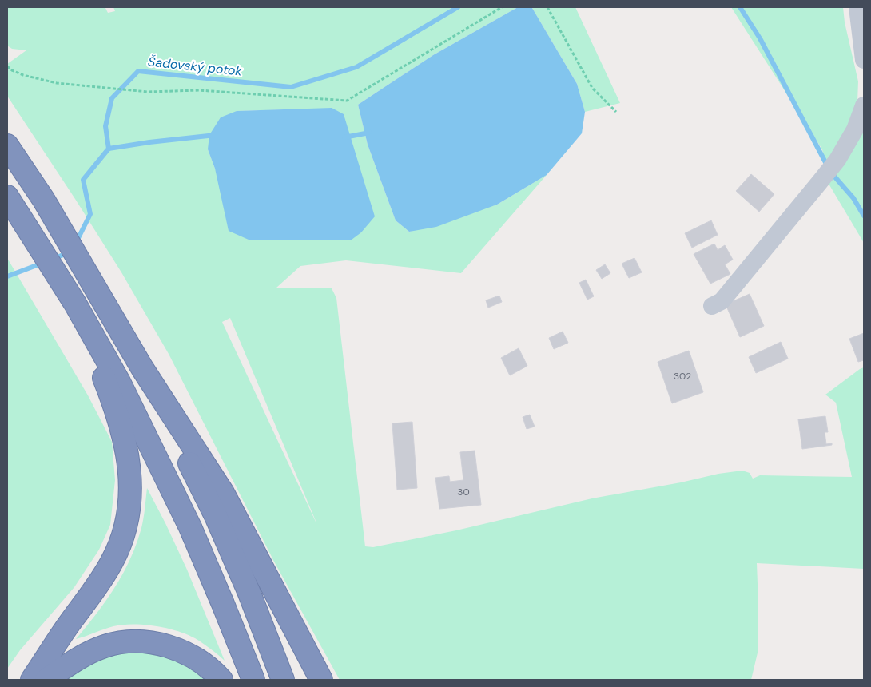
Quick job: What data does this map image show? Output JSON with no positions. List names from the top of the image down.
{
  "water": ["Šadovský potok"],
  "house_numbers": ["302", "30"]
}
